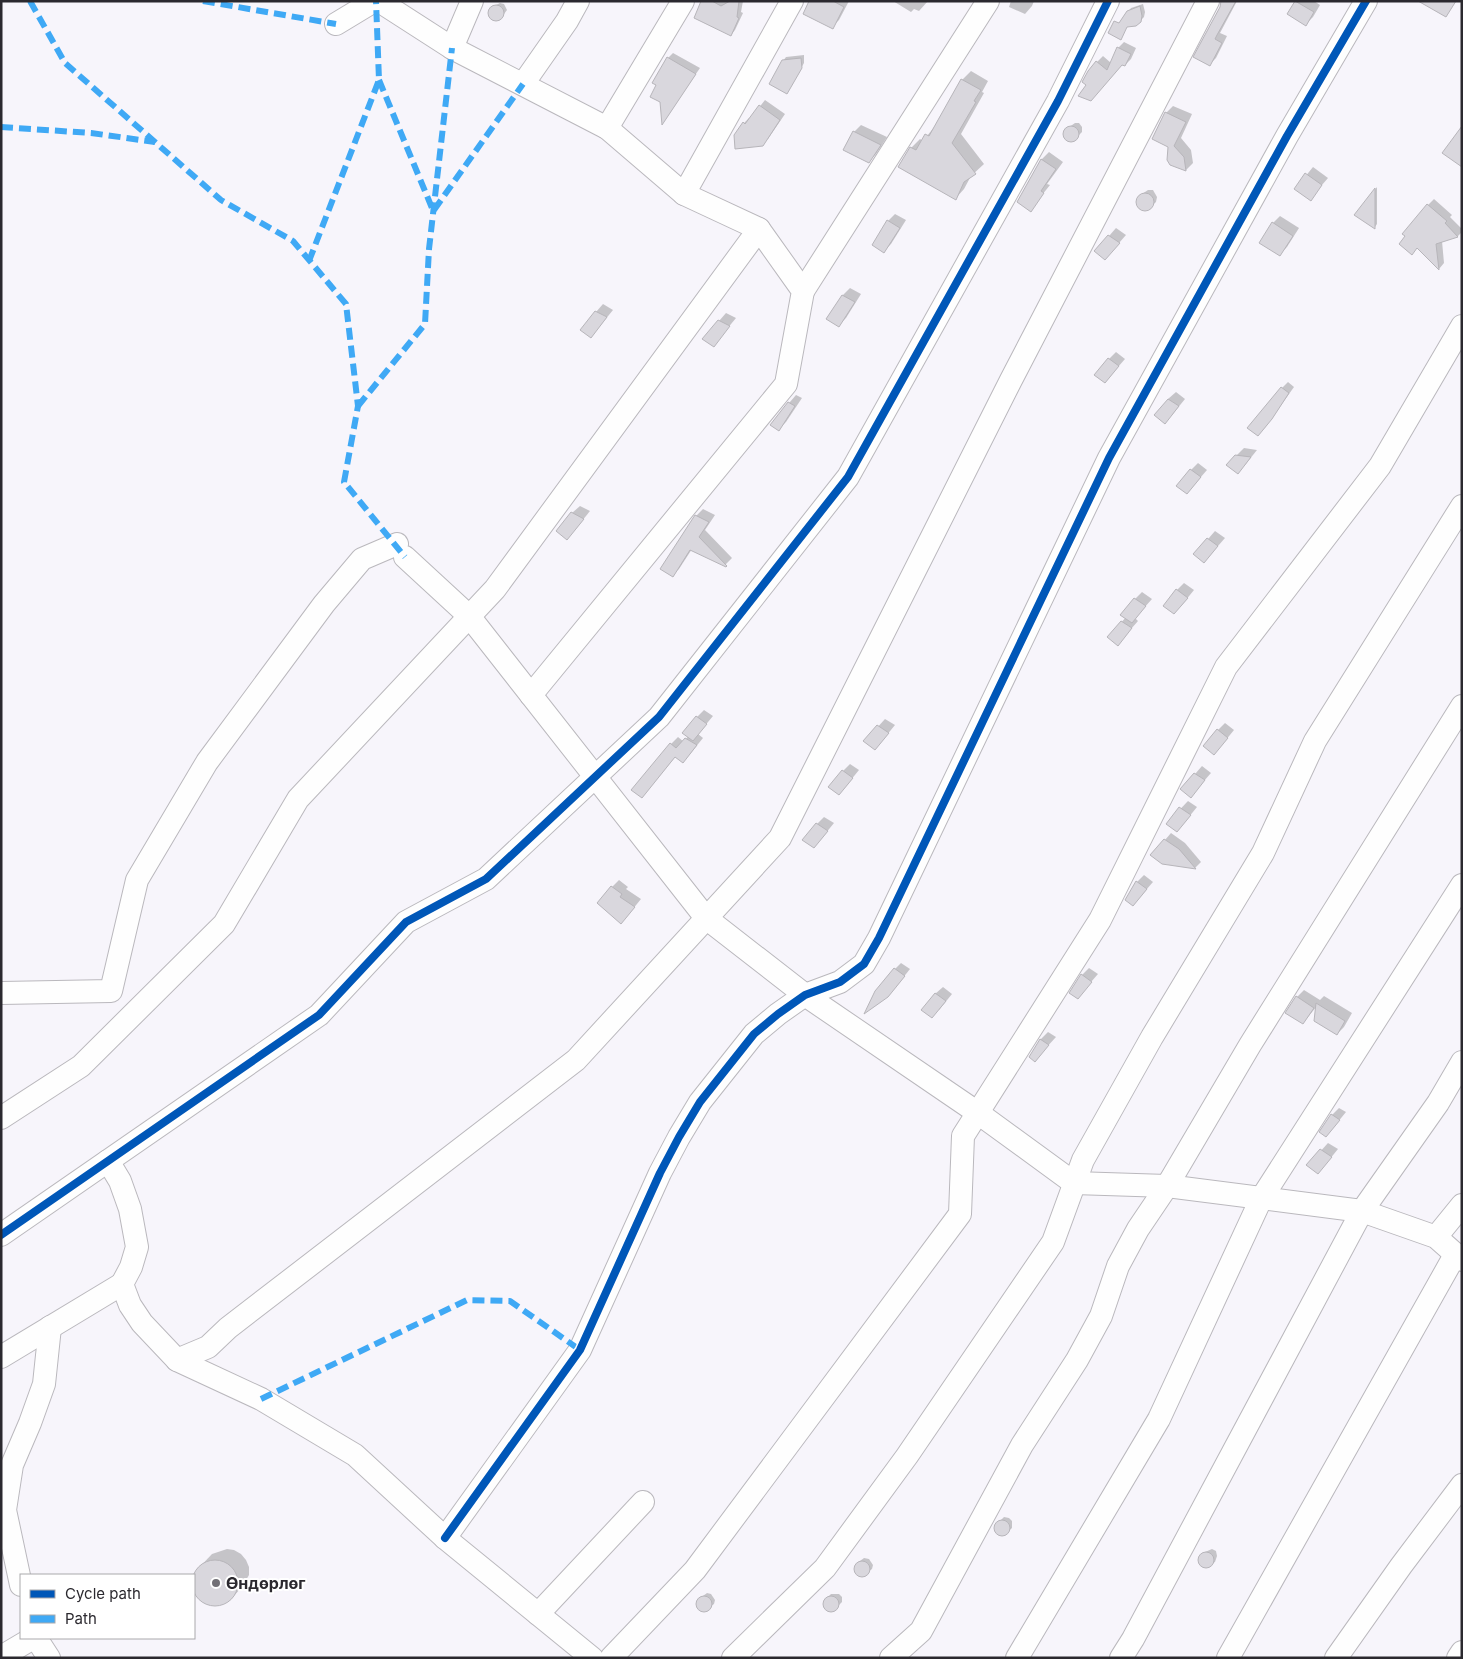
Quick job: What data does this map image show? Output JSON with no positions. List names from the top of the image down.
{
  "places": ["Өндөрлөг"],
  "legend": ["Cycle path", "Path"]
}
